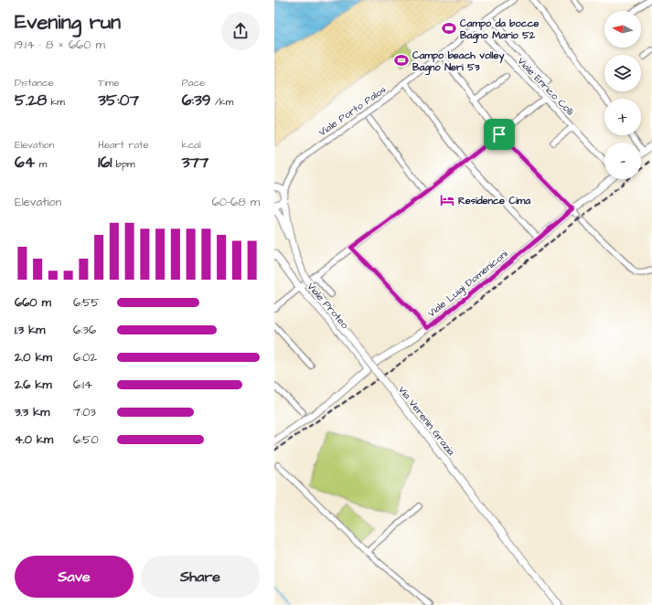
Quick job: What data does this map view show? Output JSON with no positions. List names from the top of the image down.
{
  "streets": {
    "street": [
      "Viale Enrico Colli",
      "Viale Porto Palos",
      "Viale Luigi Domeniconi",
      "Viale Proteo",
      "Via Verenin Grazia"
    ]
  },
  "crossings": [
    ["Viale Enrico Colli", "Viale Porto Palos"],
    ["Viale Porto Palos", "Via Verenin Grazia"],
    ["Viale Luigi Domeniconi", "Viale Proteo"]
  ],
  "places": {
    "sports": ["Campo da bocce Bagno Mario 52", "Campo beach volley Bagno Neri 53"],
    "hotel": ["Residence Cima"]
  },
  "north": "left",
  "page": {
    "heading": ["Evening run", "19:14 · 8 × 660 m"],
    "map_buttons": ["+", "−"],
    "stats": [
      ["Distance", "5.28 km"],
      ["Time", "35:07"],
      ["Pace", "6:39 /km"],
      ["Elevation", "64 m"],
      ["Heart rate", "161 bpm"],
      ["kcal", "377"]
    ],
    "chart": ["Elevation", "60–68 m"],
    "list": [
      {
        "name": "660 m",
        "note": "6:55"
      },
      {
        "name": "1.3 km",
        "note": "6:36"
      },
      {
        "name": "2.0 km",
        "note": "6:02"
      },
      {
        "name": "2.6 km",
        "note": "6:14"
      },
      {
        "name": "3.3 km",
        "note": "7:03"
      },
      {
        "name": "4.0 km",
        "note": "6:50"
      }
    ],
    "buttons": ["Save", "Share"]
  }
}
